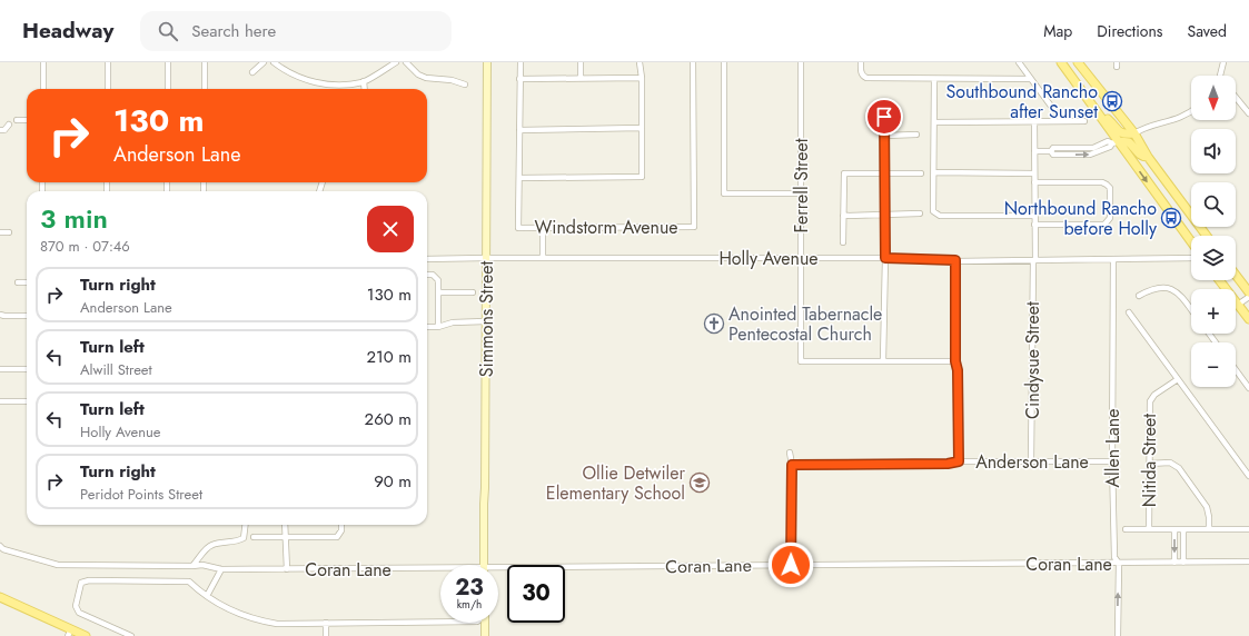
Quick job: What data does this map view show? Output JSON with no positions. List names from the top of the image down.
{
  "streets": {
    "main road": ["Simmons Street"],
    "street": [
      "Ferrell Street",
      "Windstorm Avenue",
      "Holly Avenue",
      "Cindysue Street",
      "Allen Lane",
      "Nitida Street",
      "Anderson Lane",
      "Coran Lane"
    ]
  },
  "crossings": [
    ["Ferrell Street", "Holly Avenue"],
    ["Holly Avenue", "Simmons Street"],
    ["Holly Avenue", "Cindysue Street"],
    ["Holly Avenue", "Allen Lane"],
    ["Cindysue Street", "Anderson Lane"],
    ["Allen Lane", "Anderson Lane"],
    ["Allen Lane", "Coran Lane"]
  ],
  "places": {
    "bus stop": ["Southbound Rancho after Sunset", "Northbound Rancho before Holly"],
    "church": ["Anointed Tabernacle Pentecostal Church"],
    "school or university": ["Ollie Detwiler Elementary School"]
  },
  "north": "bottom",
  "page": {
    "header": "Headway",
    "search": "Search here",
    "nav": ["Map", "Directions", "Saved"],
    "map_buttons": ["+", "−"],
    "turn": ["130 m", "Anderson Lane"],
    "heading": ["3 min", "870 m · 07:46"],
    "list": [
      {
        "name": "Turn right",
        "note": "Anderson Lane",
        "value": "130 m"
      },
      {
        "name": "Turn left",
        "note": "Alwill Street",
        "value": "210 m"
      },
      {
        "name": "Turn left",
        "note": "Holly Avenue",
        "value": "260 m"
      },
      {
        "name": "Turn right",
        "note": "Peridot Points Street",
        "value": "90 m"
      }
    ],
    "speed": "23 km/h",
    "limit": "30"
  }
}
